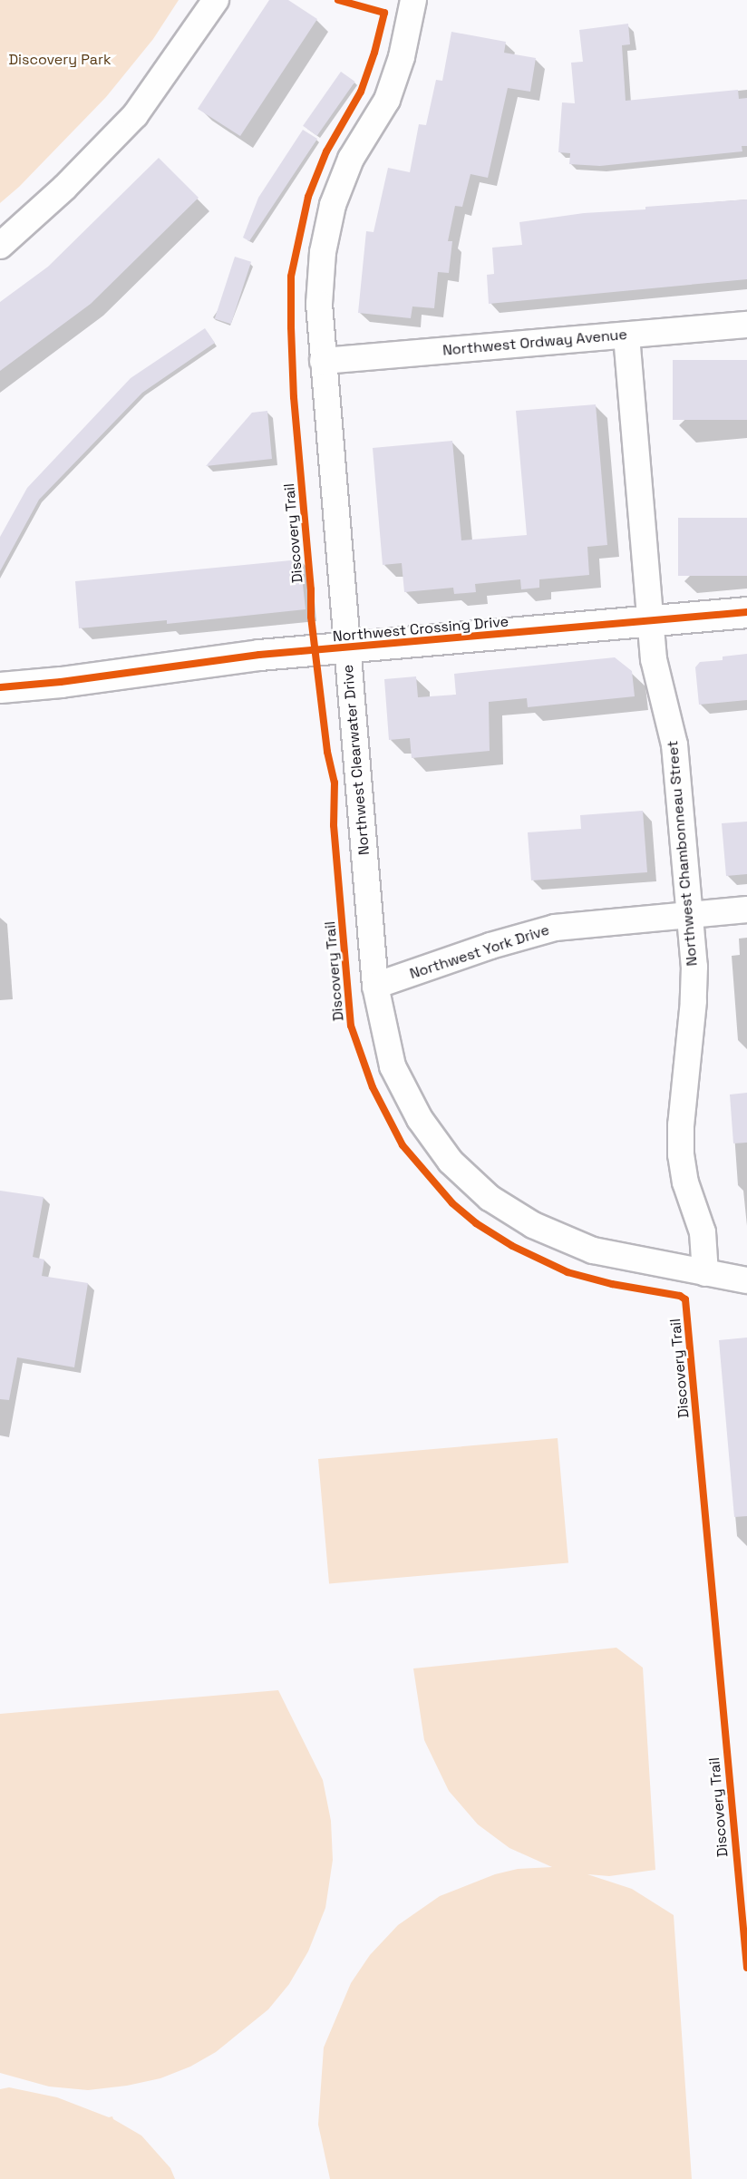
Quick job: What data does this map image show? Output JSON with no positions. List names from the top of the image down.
{
  "streets": {
    "street": [
      "Northwest Ordway Avenue",
      "Northwest Crossing Drive",
      "Northwest Clearwater Drive",
      "Northwest Chambonneau Street",
      "Northwest York Drive"
    ],
    "cycle path": ["Discovery Trail"]
  },
  "crossings": [
    ["Northwest Ordway Avenue", "Northwest Clearwater Drive"],
    ["Northwest Ordway Avenue", "Northwest Chambonneau Street"],
    ["Northwest Crossing Drive", "Northwest Clearwater Drive"],
    ["Northwest Crossing Drive", "Northwest Chambonneau Street"],
    ["Northwest Clearwater Drive", "Northwest Chambonneau Street"],
    ["Northwest Clearwater Drive", "Northwest York Drive"],
    ["Northwest Chambonneau Street", "Northwest York Drive"]
  ],
  "parks": ["Discovery Park"]
}
